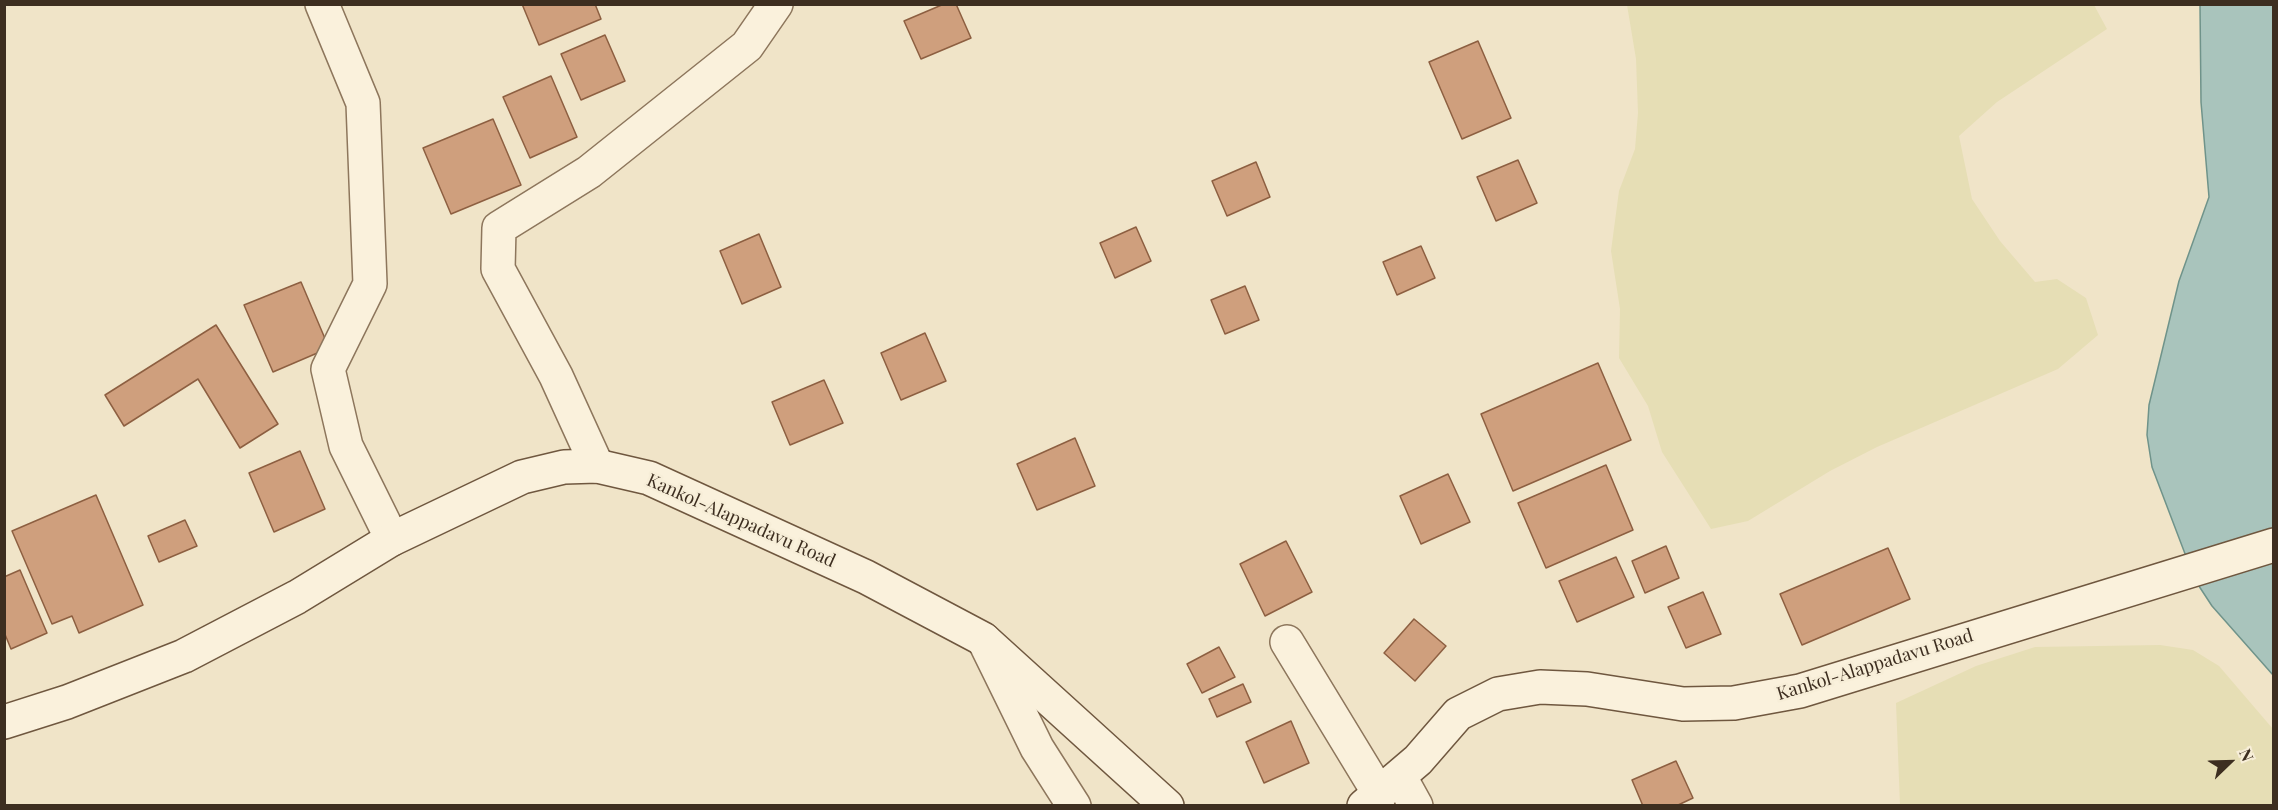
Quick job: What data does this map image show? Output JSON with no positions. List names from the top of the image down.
{
  "streets": {
    "main road": ["Kankol-Alappadavu Road"]
  },
  "north": "top right"
}
